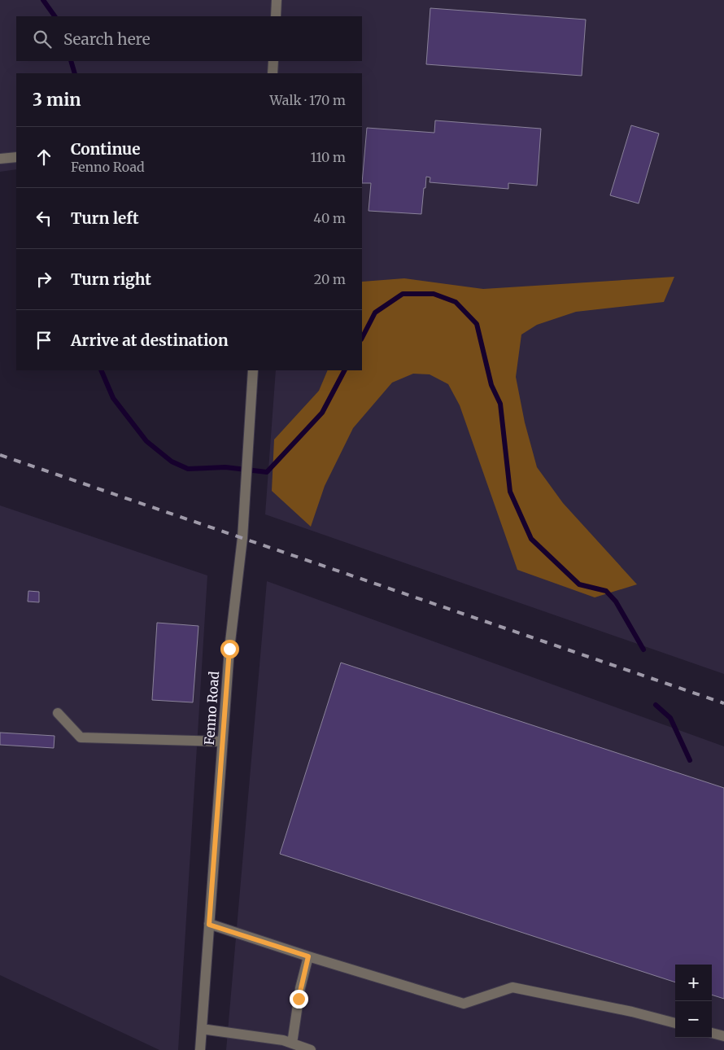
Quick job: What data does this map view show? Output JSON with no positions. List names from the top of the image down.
{
  "streets": {
    "street": ["Fenno Road"]
  },
  "page": {
    "search": "Search here",
    "heading": ["3 min", "Walk · 170 m"],
    "list": [
      ["Continue", "Fenno Road", "110 m"],
      ["Turn left", "40 m"],
      ["Turn right", "20 m"],
      "Arrive at destination"
    ],
    "map_buttons": ["+", "−"]
  }
}
